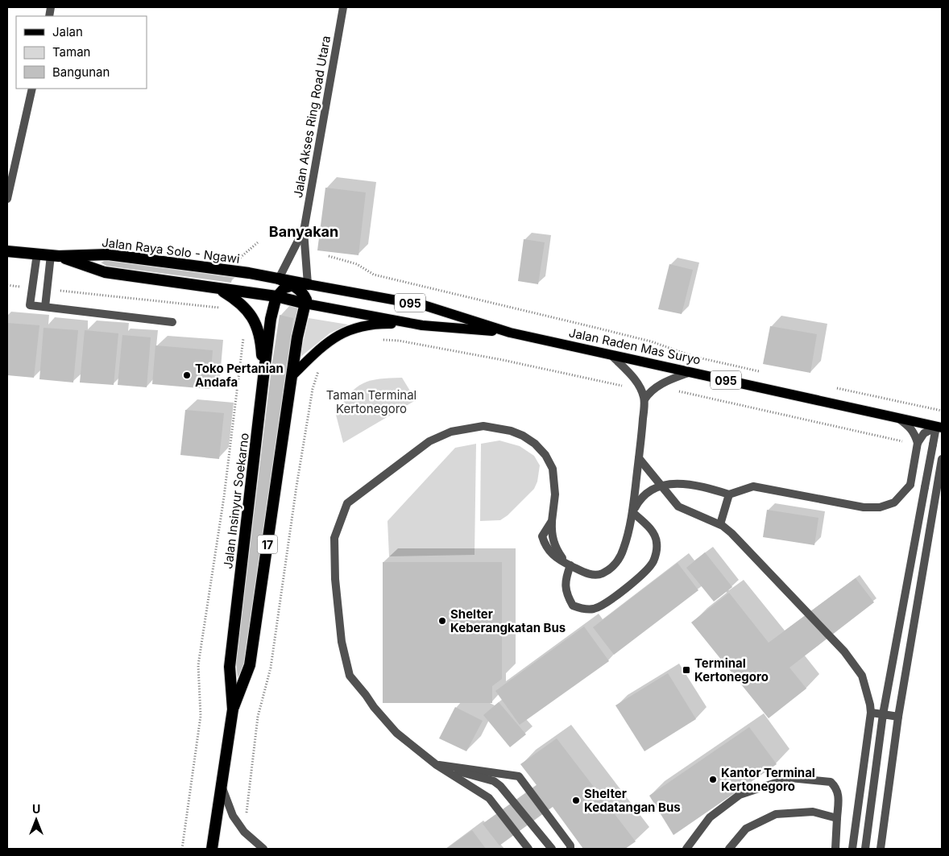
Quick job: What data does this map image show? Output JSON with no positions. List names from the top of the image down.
{
  "streets": {
    "highway": [
      "Jalan Raya Solo - Ngawi",
      "095",
      "Jalan Raden Mas Suryo",
      "Jalan Insinyur Soekarno",
      "17"
    ],
    "street": ["Jalan Akses Ring Road Utara"]
  },
  "crossings": [
    ["Jalan Raya Solo - Ngawi", "095"],
    ["Jalan Raya Solo - Ngawi", "Jalan Raden Mas Suryo"],
    ["Jalan Raya Solo - Ngawi", "Jalan Insinyur Soekarno"],
    ["Jalan Raya Solo - Ngawi", "17"],
    ["095", "Jalan Raden Mas Suryo"],
    ["Jalan Raden Mas Suryo", "Jalan Insinyur Soekarno"],
    ["Jalan Insinyur Soekarno", "17"]
  ],
  "districts": ["Banyakan"],
  "parks": ["Taman Terminal Kertonegoro"],
  "places": {
    "other": [
      "Toko Pertanian Andafa",
      "Shelter Keberangkatan Bus",
      "Kantor Terminal Kertonegoro",
      "Shelter Kedatangan Bus"
    ],
    "transit": ["Terminal Kertonegoro"]
  },
  "legend": ["Jalan", "Taman", "Bangunan"],
  "north": "top"
}
